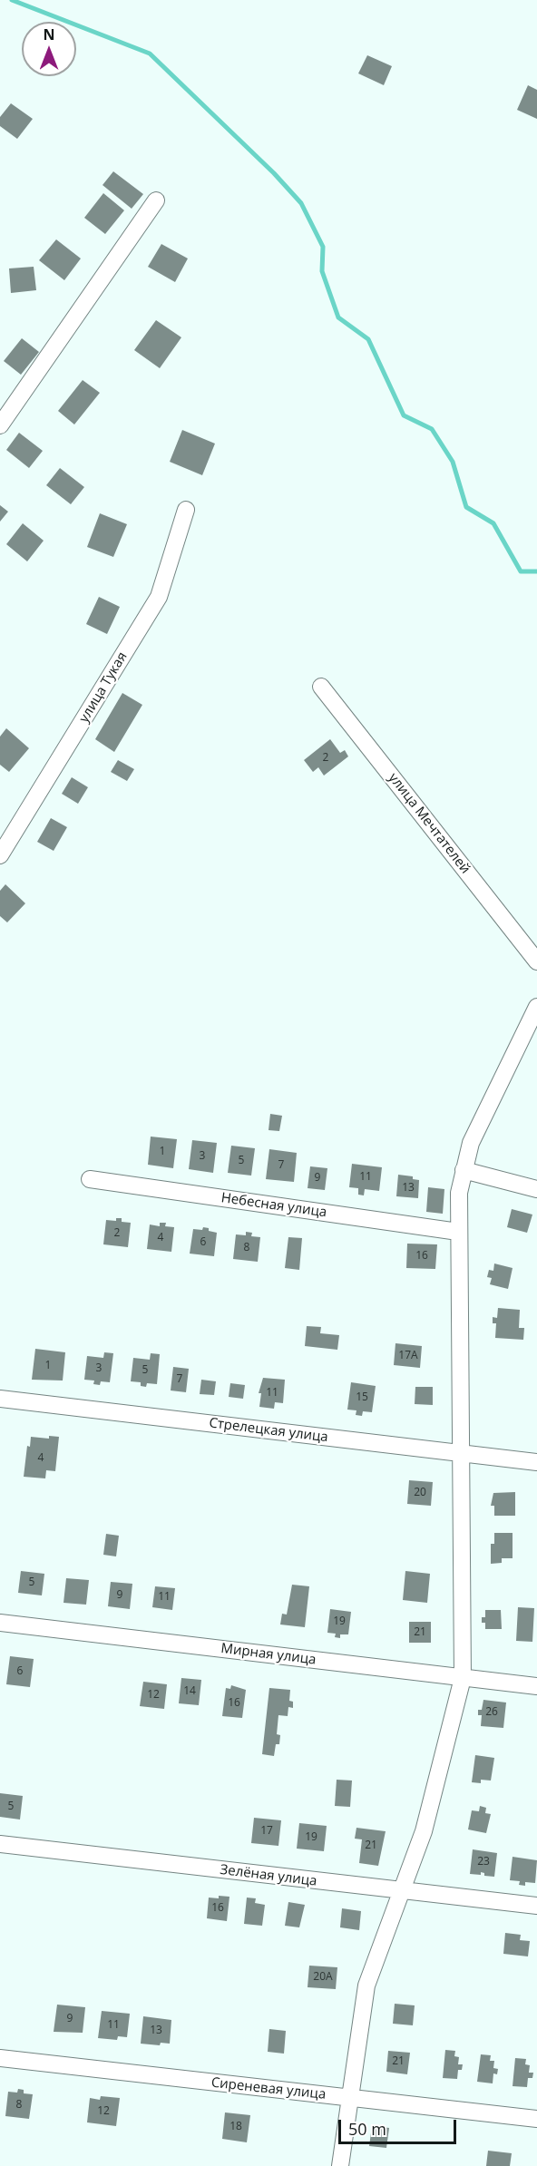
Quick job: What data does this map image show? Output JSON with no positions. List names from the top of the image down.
{
  "streets": {
    "street": [
      "улица Тукая",
      "улица Мечтателей",
      "Небесная улица",
      "Стрелецкая улица",
      "Мирная улица",
      "Зелёная улица",
      "Сиреневая улица"
    ]
  },
  "house_numbers": [
    "2",
    "1",
    "3",
    "5",
    "7",
    "11",
    "9",
    "13",
    "2",
    "4",
    "6",
    "8",
    "16",
    "17А",
    "1",
    "3",
    "5",
    "7",
    "11",
    "15",
    "4",
    "20",
    "5",
    "9",
    "11",
    "19",
    "21",
    "6",
    "14",
    "12",
    "16",
    "26",
    "5",
    "17",
    "19",
    "21",
    "23",
    "16",
    "20А",
    "9",
    "11",
    "13",
    "21",
    "8",
    "12",
    "18"
  ],
  "scale_bar": "50 m",
  "north": "top"
}
